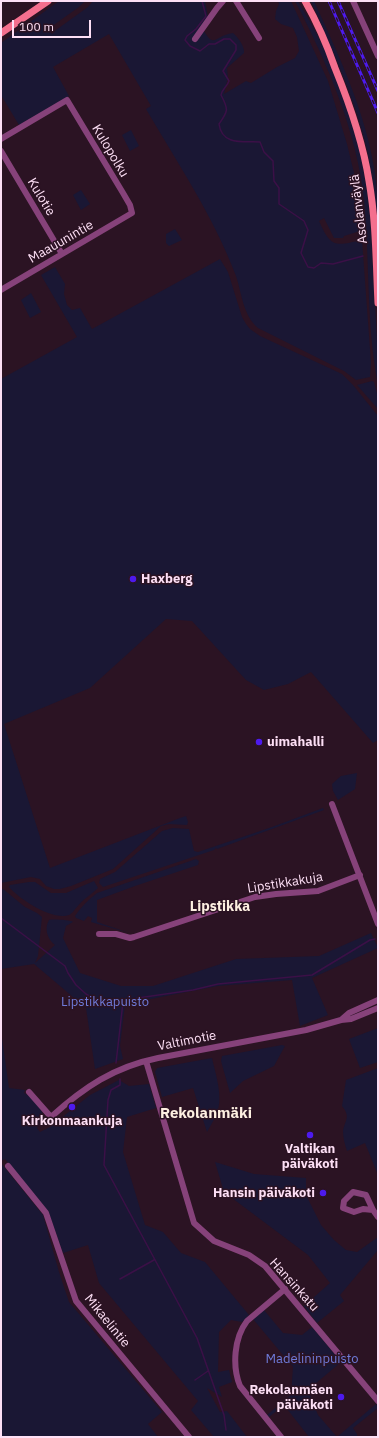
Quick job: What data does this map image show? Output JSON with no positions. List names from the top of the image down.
{
  "streets": {
    "main road": ["Asolanväylä"],
    "street": [
      "Kulopolku",
      "Kulotie",
      "Maauunintie",
      "Lipstikkakuja",
      "Valtimotie",
      "Hansinkatu",
      "Mikaelintie"
    ]
  },
  "crossings": [
    ["Kulopolku", "Maauunintie"],
    ["Kulotie", "Maauunintie"],
    ["Valtimotie", "Hansinkatu"]
  ],
  "districts": ["Lipstikka", "Rekolanmäki"],
  "parks": ["Lipstikkapuisto", "Madelininpuisto"],
  "places": [
    "Haxberg",
    "uimahalli",
    "Kirkonmaankuja",
    "Valtikan päiväkoti",
    "Hansin päiväkoti",
    "Rekolanmäen päiväkoti"
  ],
  "scale_bar": "100 m"
}
